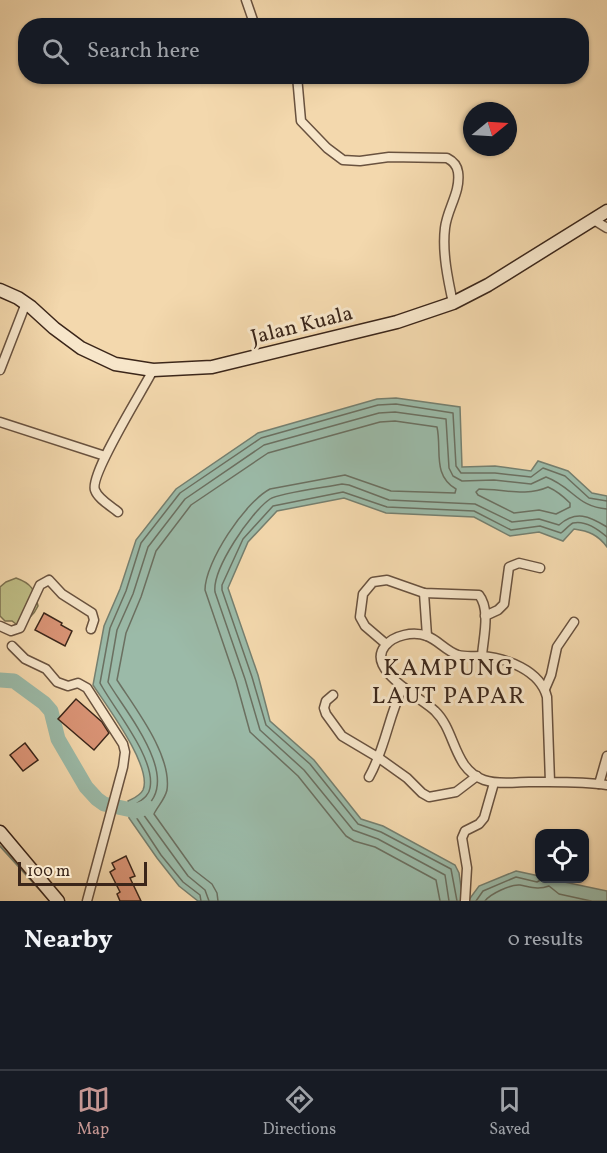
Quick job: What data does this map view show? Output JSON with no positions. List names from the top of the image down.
{
  "streets": {
    "main road": ["Jalan Kuala"]
  },
  "districts": ["KAMPUNG LAUT PAPAR"],
  "scale_bar": "100 m",
  "north": "right",
  "page": {
    "search": "Search here",
    "scale": "100 m",
    "heading": ["Nearby", "0 results"],
    "nav": ["Map", "Directions", "Saved"]
  }
}
